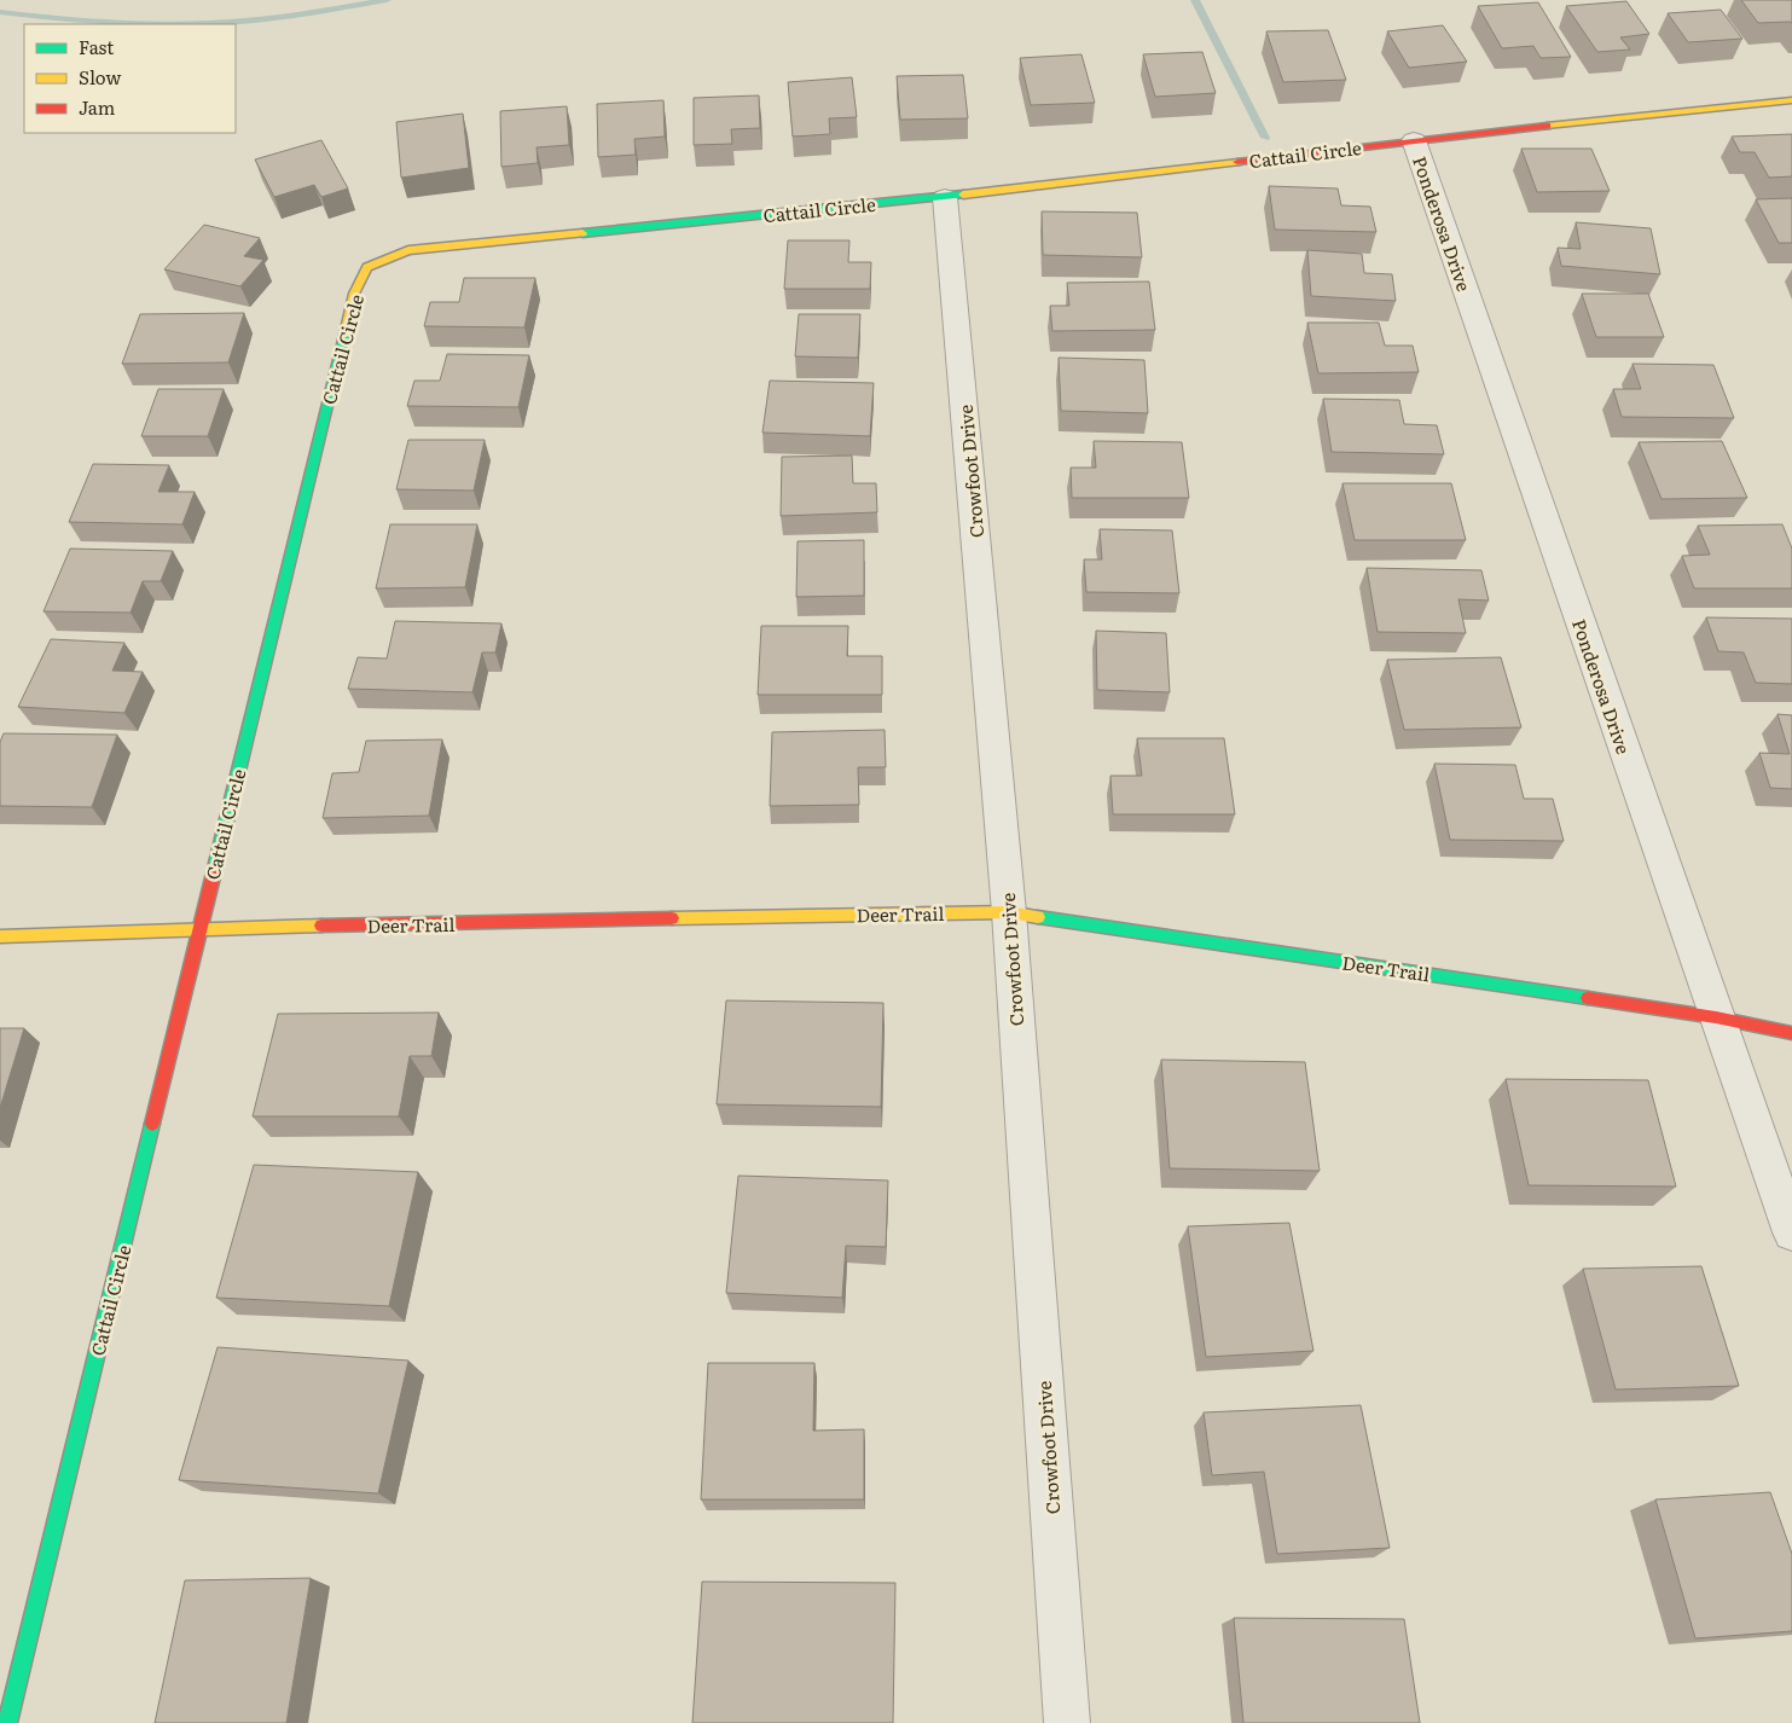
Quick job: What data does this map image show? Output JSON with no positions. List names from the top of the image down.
{
  "streets": {
    "street": [
      "Cattail Circle",
      "Ponderosa Drive",
      "Crowfoot Drive",
      "Deer Trail"
    ]
  },
  "crossings": [
    ["Cattail Circle", "Ponderosa Drive"],
    ["Cattail Circle", "Crowfoot Drive"],
    ["Cattail Circle", "Deer Trail"],
    ["Ponderosa Drive", "Deer Trail"],
    ["Crowfoot Drive", "Deer Trail"]
  ],
  "legend": ["Fast", "Slow", "Jam"]
}
